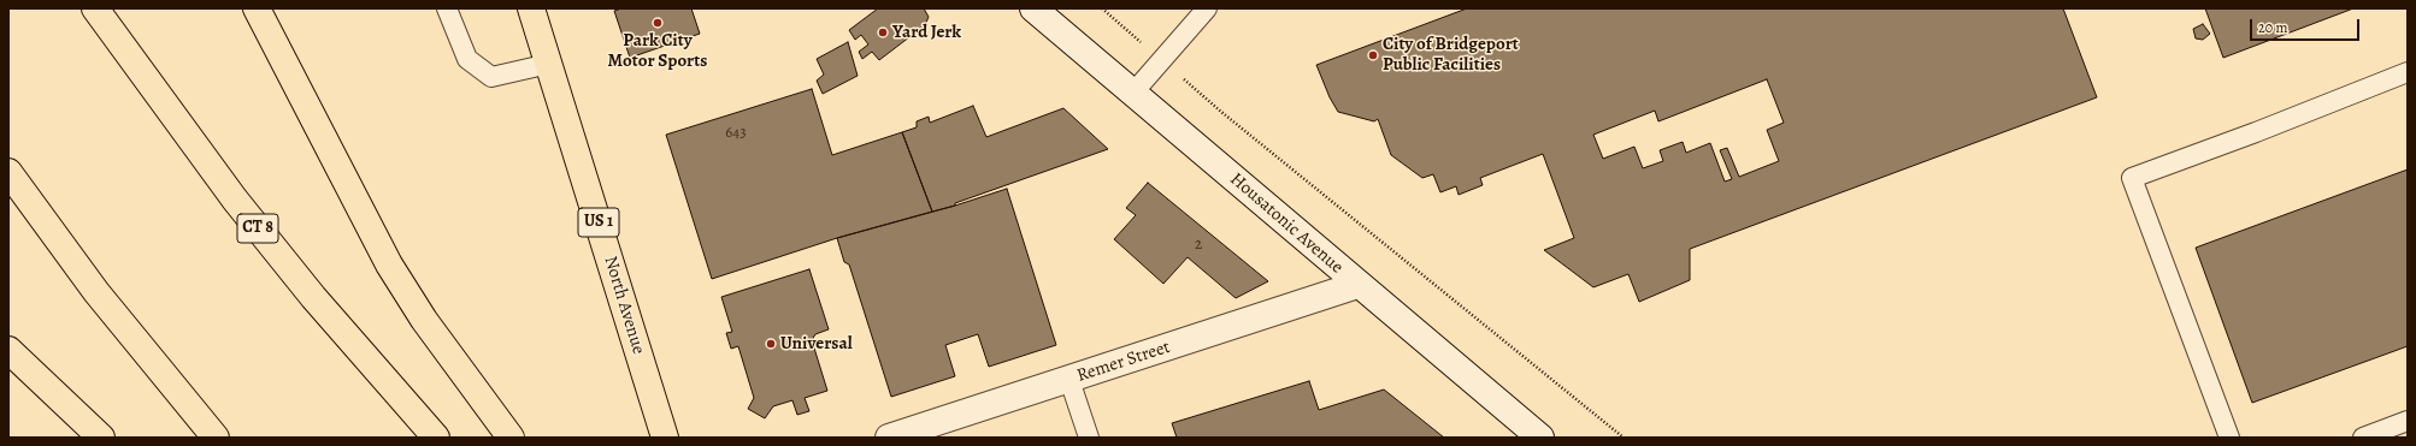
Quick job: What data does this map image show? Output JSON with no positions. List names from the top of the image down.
{
  "streets": {
    "main road": [
      "US 1",
      "Housatonic Avenue",
      "CT 8",
      "North Avenue",
      "Remer Street"
    ]
  },
  "crossings": [
    ["Housatonic Avenue", "Remer Street"]
  ],
  "places": [
    "Park City Motor Sports",
    "Yard Jerk",
    "City of Bridgeport Public Facilities",
    "Universal"
  ],
  "house_numbers": ["643", "2"],
  "scale_bar": "20 m"
}
